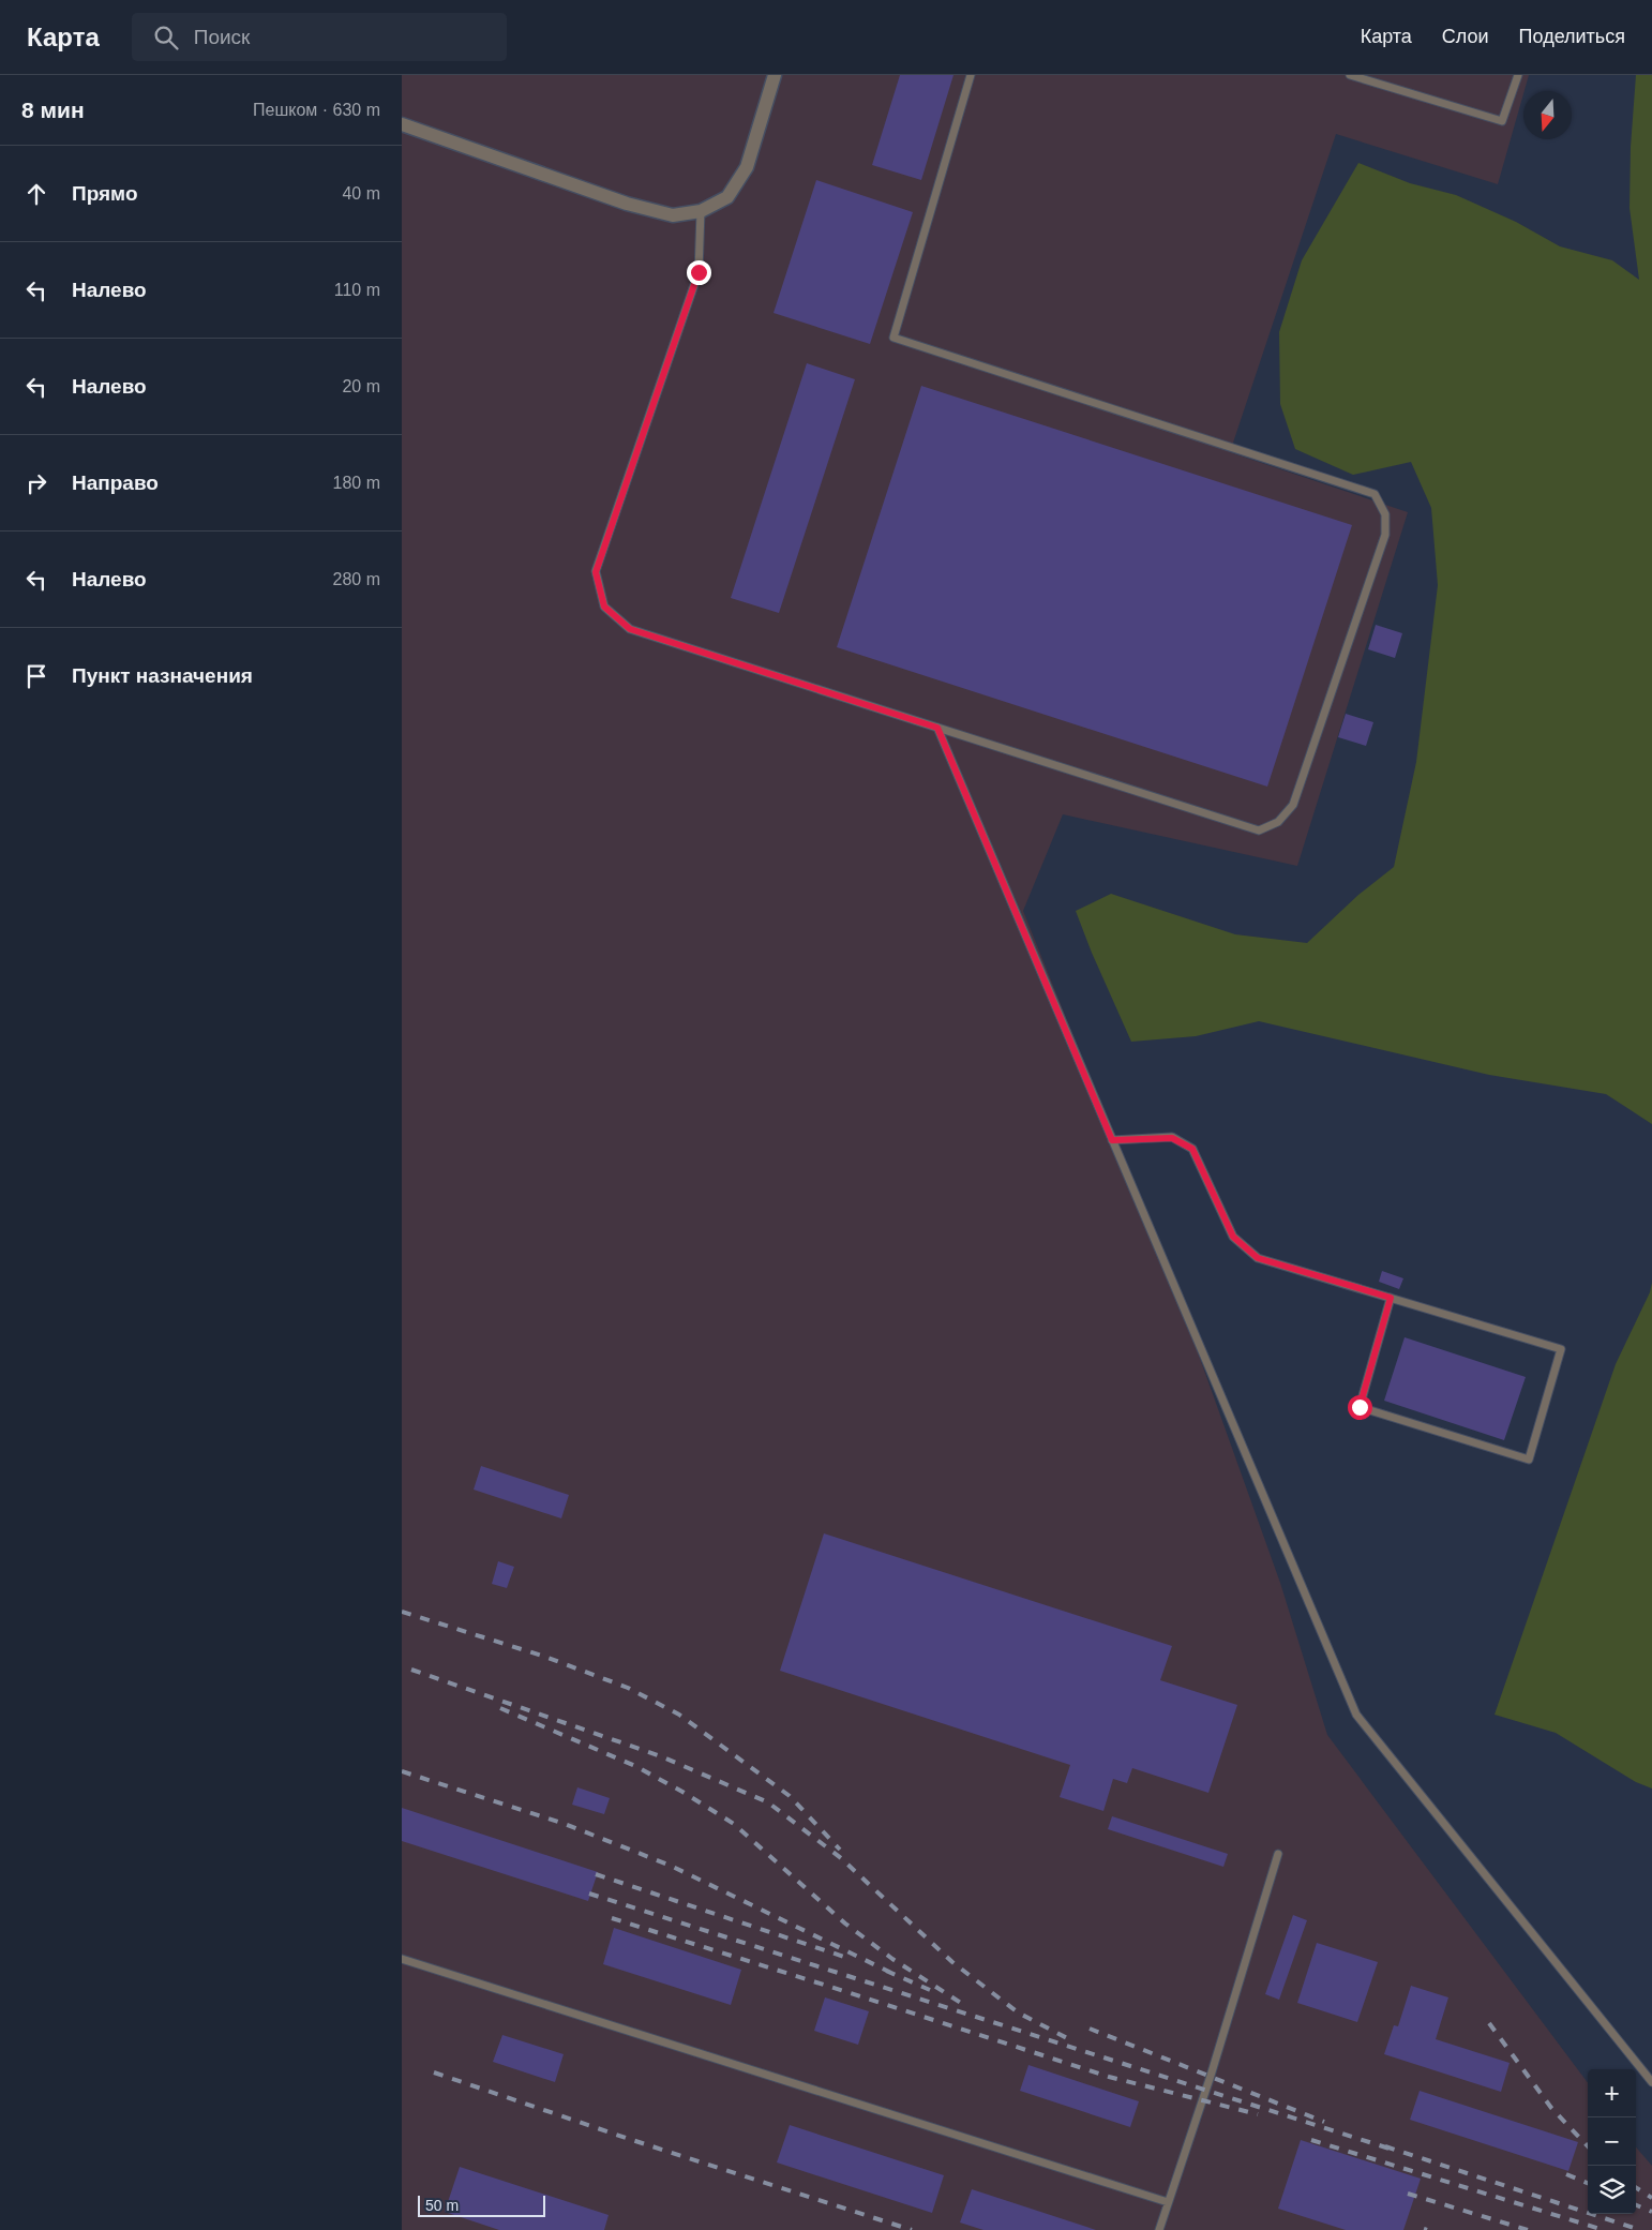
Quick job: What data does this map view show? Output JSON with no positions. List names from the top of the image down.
{
  "scale_bar": "50 m",
  "north": "bottom",
  "page": {
    "header": "Карта",
    "search": "Поиск",
    "nav": ["Карта", "Слои", "Поделиться"],
    "heading": ["8 мин", "Пешком · 630 m"],
    "list": [
      ["Прямо", "40 m"],
      ["Налево", "110 m"],
      ["Налево", "20 m"],
      ["Направо", "180 m"],
      ["Налево", "280 m"],
      "Пункт назначения"
    ],
    "map_buttons": ["+", "−"],
    "scale": "50 m"
  }
}
